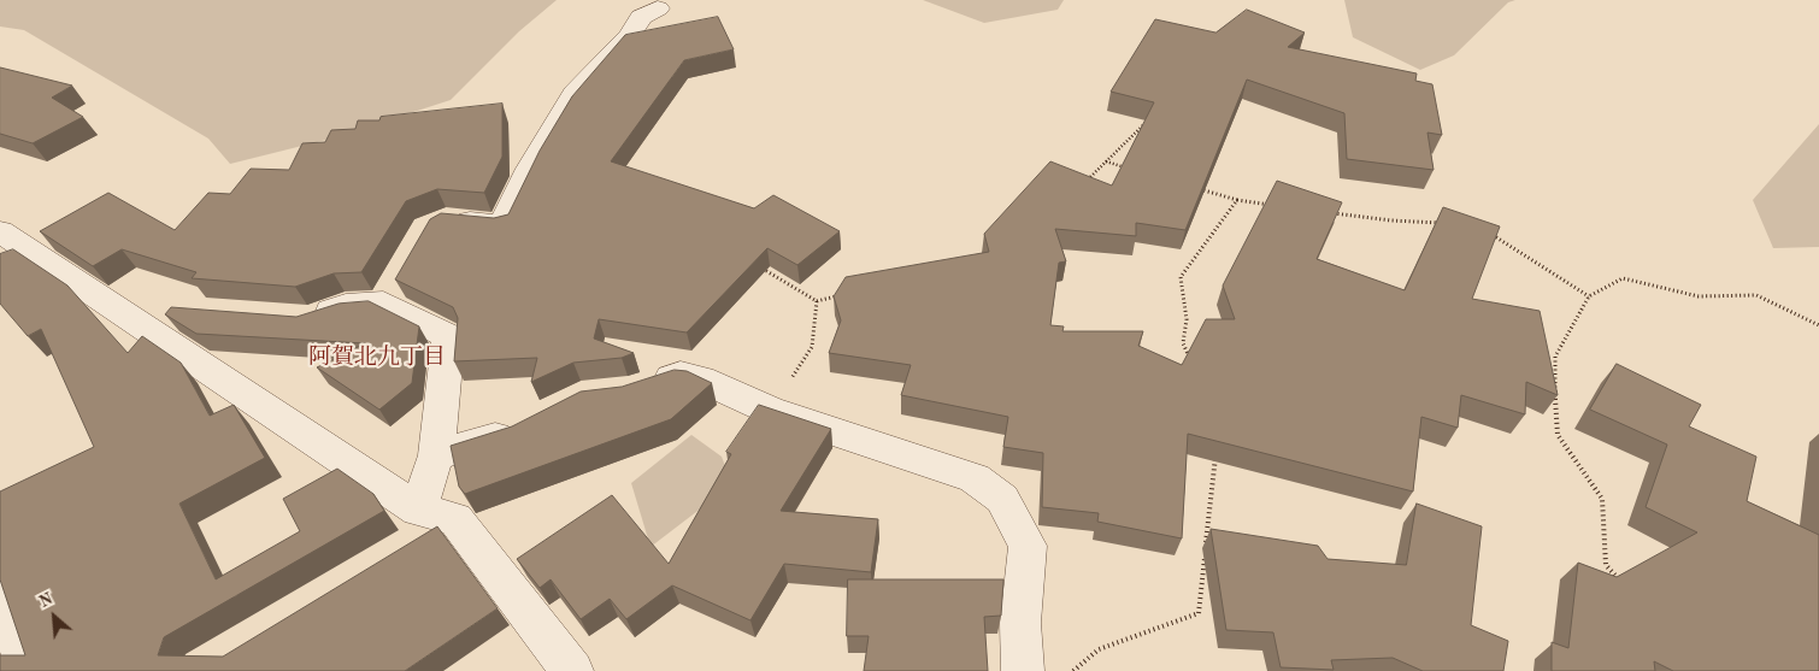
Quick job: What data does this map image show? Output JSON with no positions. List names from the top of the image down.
{
  "districts": ["阿賀北九丁目"],
  "north": "top left"
}
